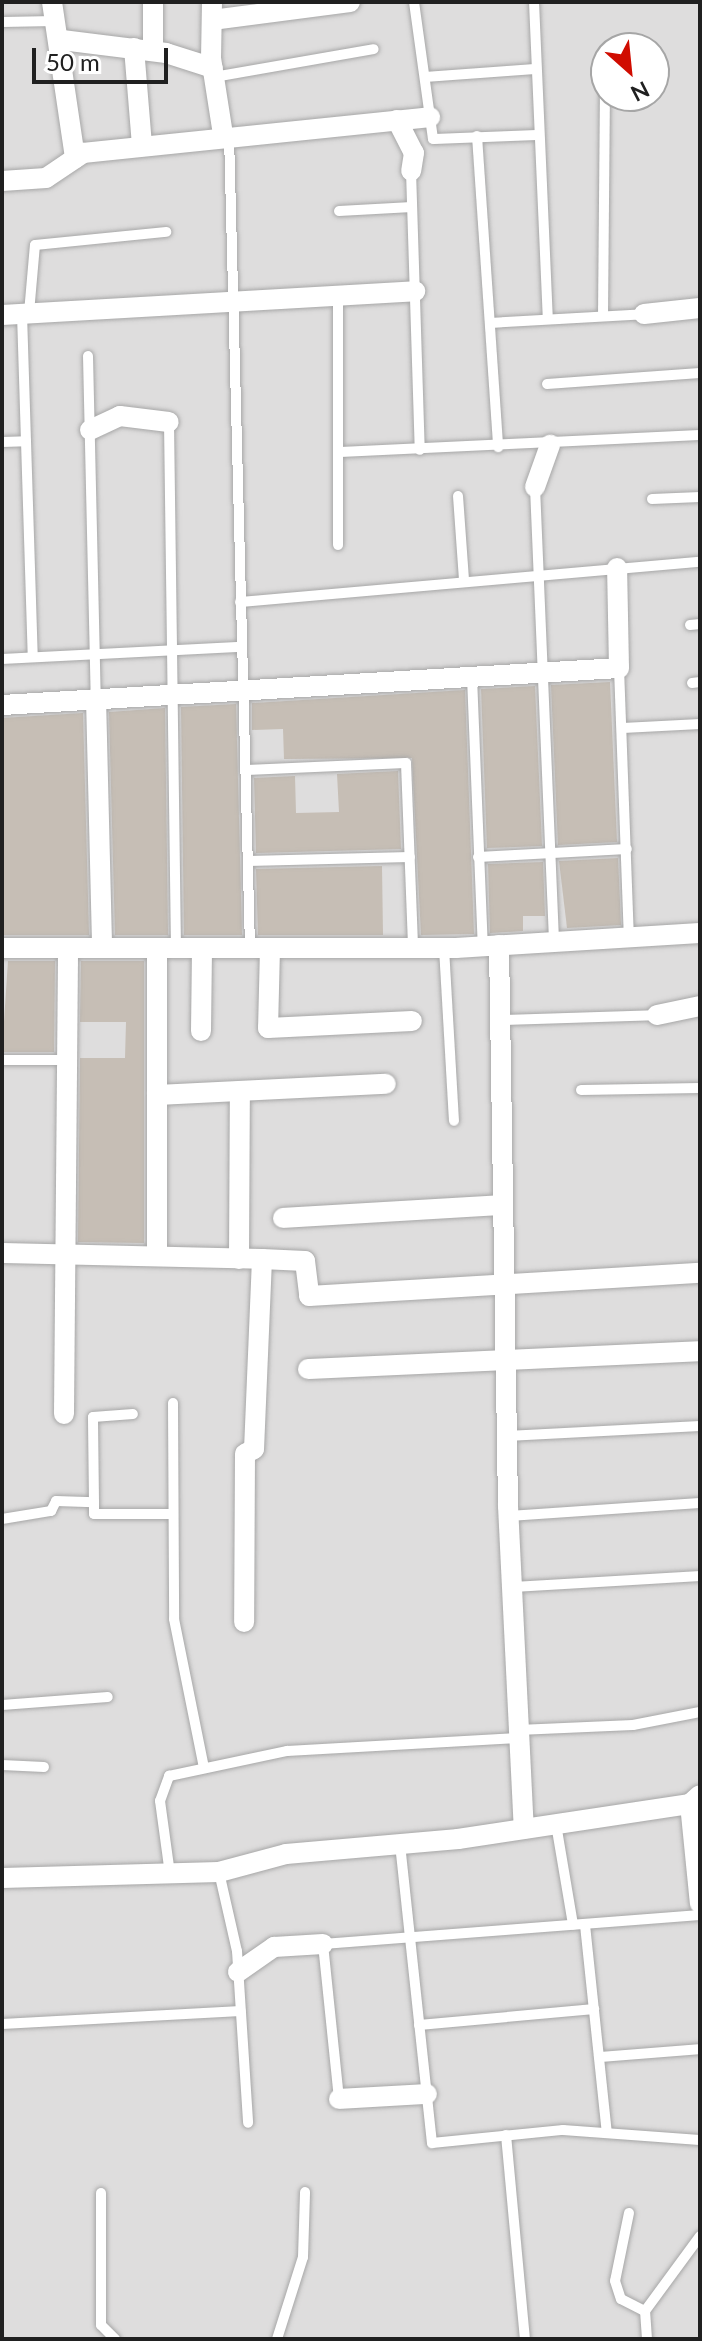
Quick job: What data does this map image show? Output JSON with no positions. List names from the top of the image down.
{
  "scale_bar": "50 m",
  "north": "bottom right"
}
